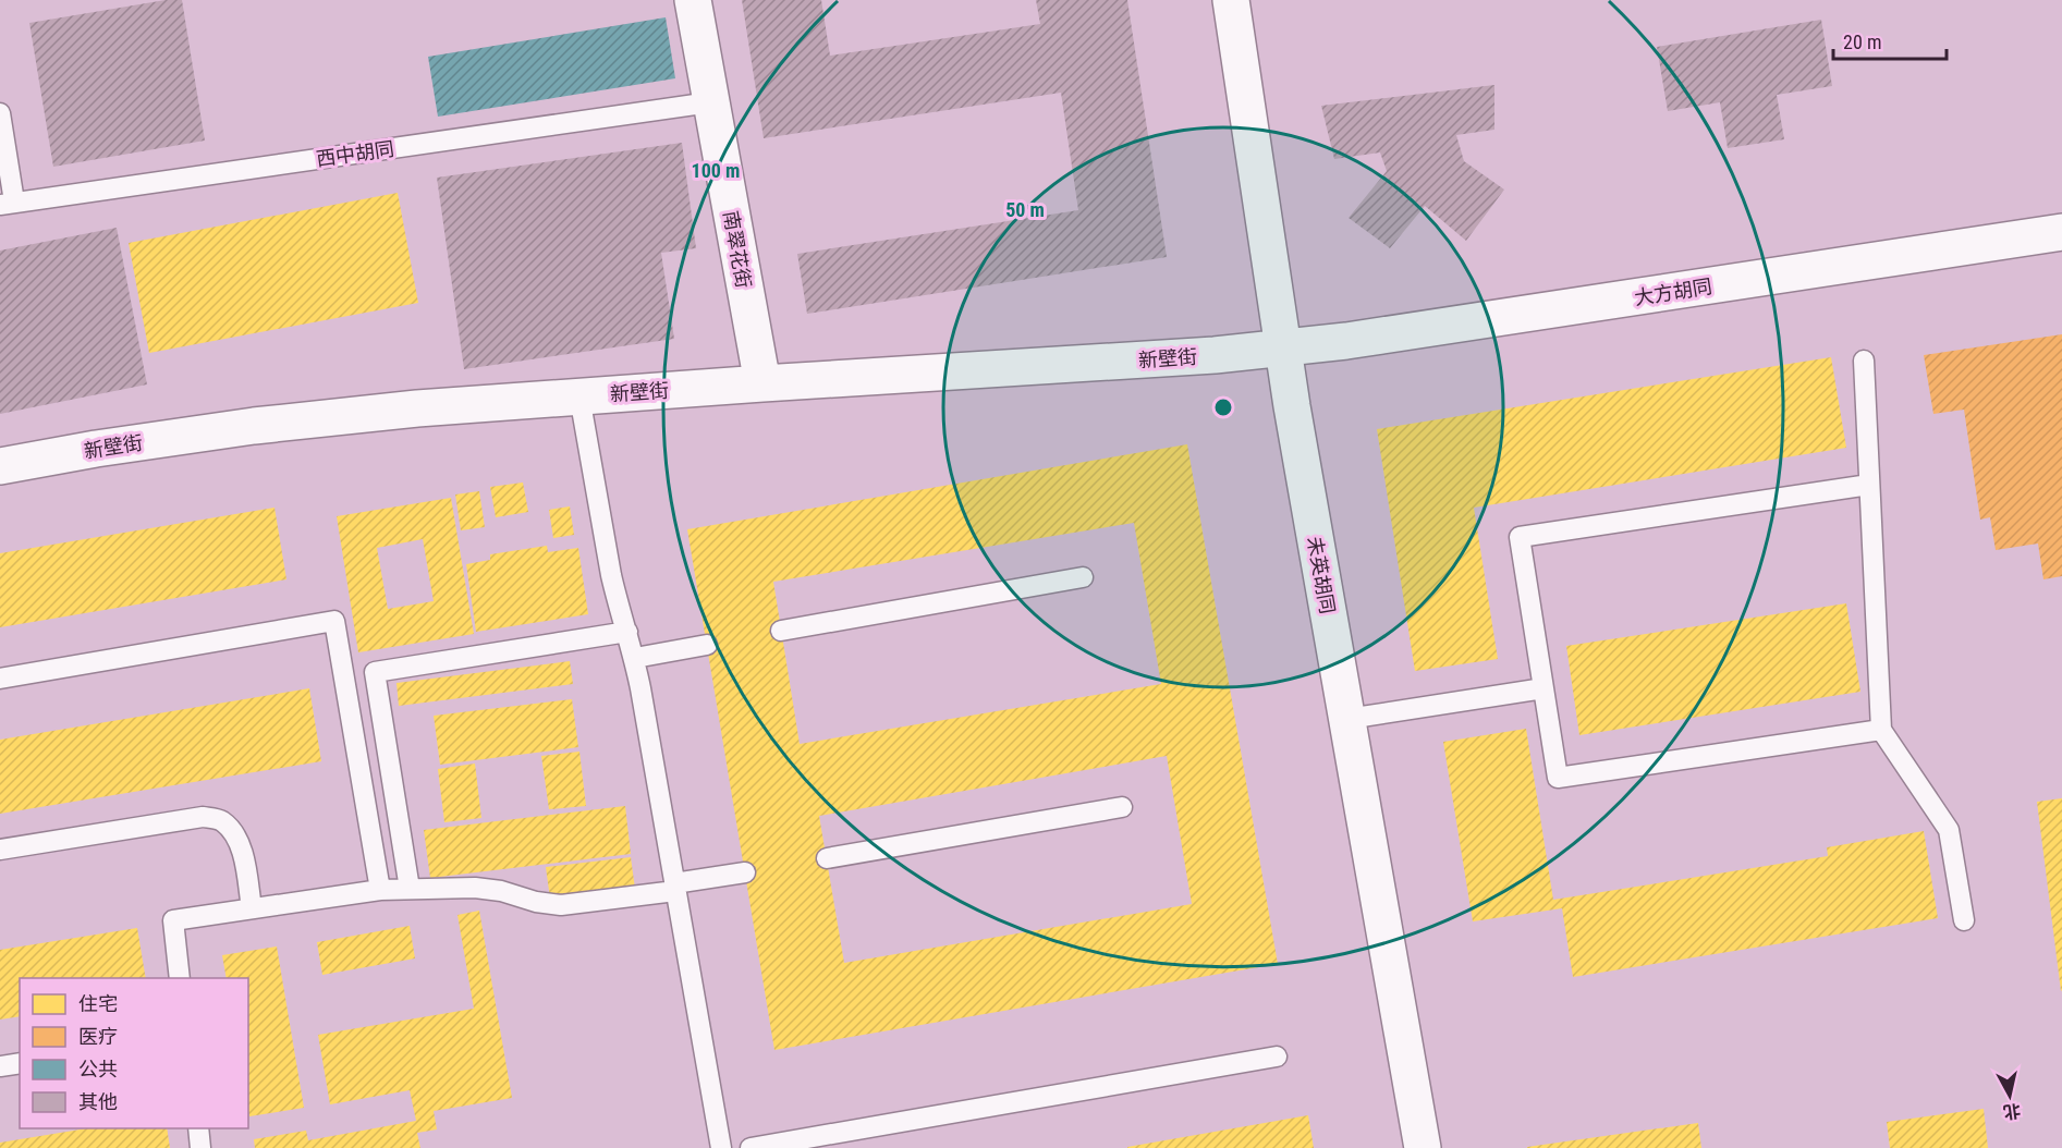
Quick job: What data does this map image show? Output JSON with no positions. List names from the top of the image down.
{
  "streets": {
    "street": [
      "南翠花街",
      "大方胡同",
      "新壁街",
      "未英胡同"
    ],
    "lane": ["西中胡同"]
  },
  "crossings": [
    ["西中胡同", "南翠花街"],
    ["南翠花街", "新壁街"],
    ["大方胡同", "新壁街"],
    ["大方胡同", "未英胡同"],
    ["新壁街", "未英胡同"]
  ],
  "legend": [
    "住宅",
    "医疗",
    "公共",
    "其他"
  ],
  "scale_bar": "20 m",
  "north": "bottom",
  "rings": ["100 m", "50 m"]
}
